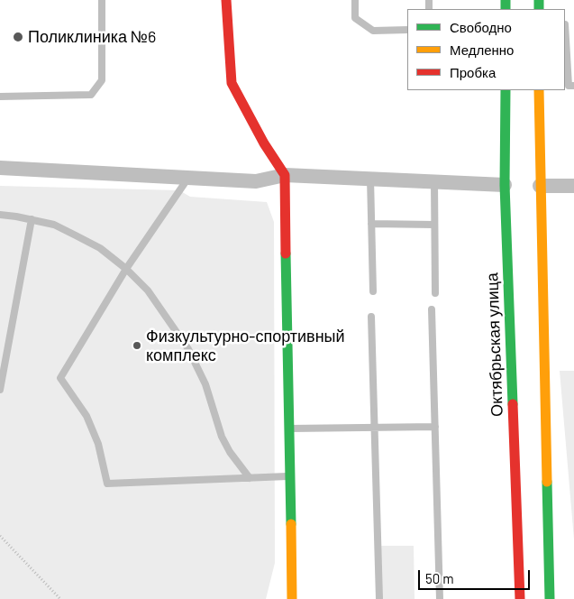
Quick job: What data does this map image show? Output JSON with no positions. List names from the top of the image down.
{
  "streets": {
    "street": ["Октябрьская улица"]
  },
  "places": ["Поликлиника №6", "Физкультурно-спортивный комплекс"],
  "legend": ["Свободно", "Медленно", "Пробка"],
  "scale_bar": "50 m"
}
